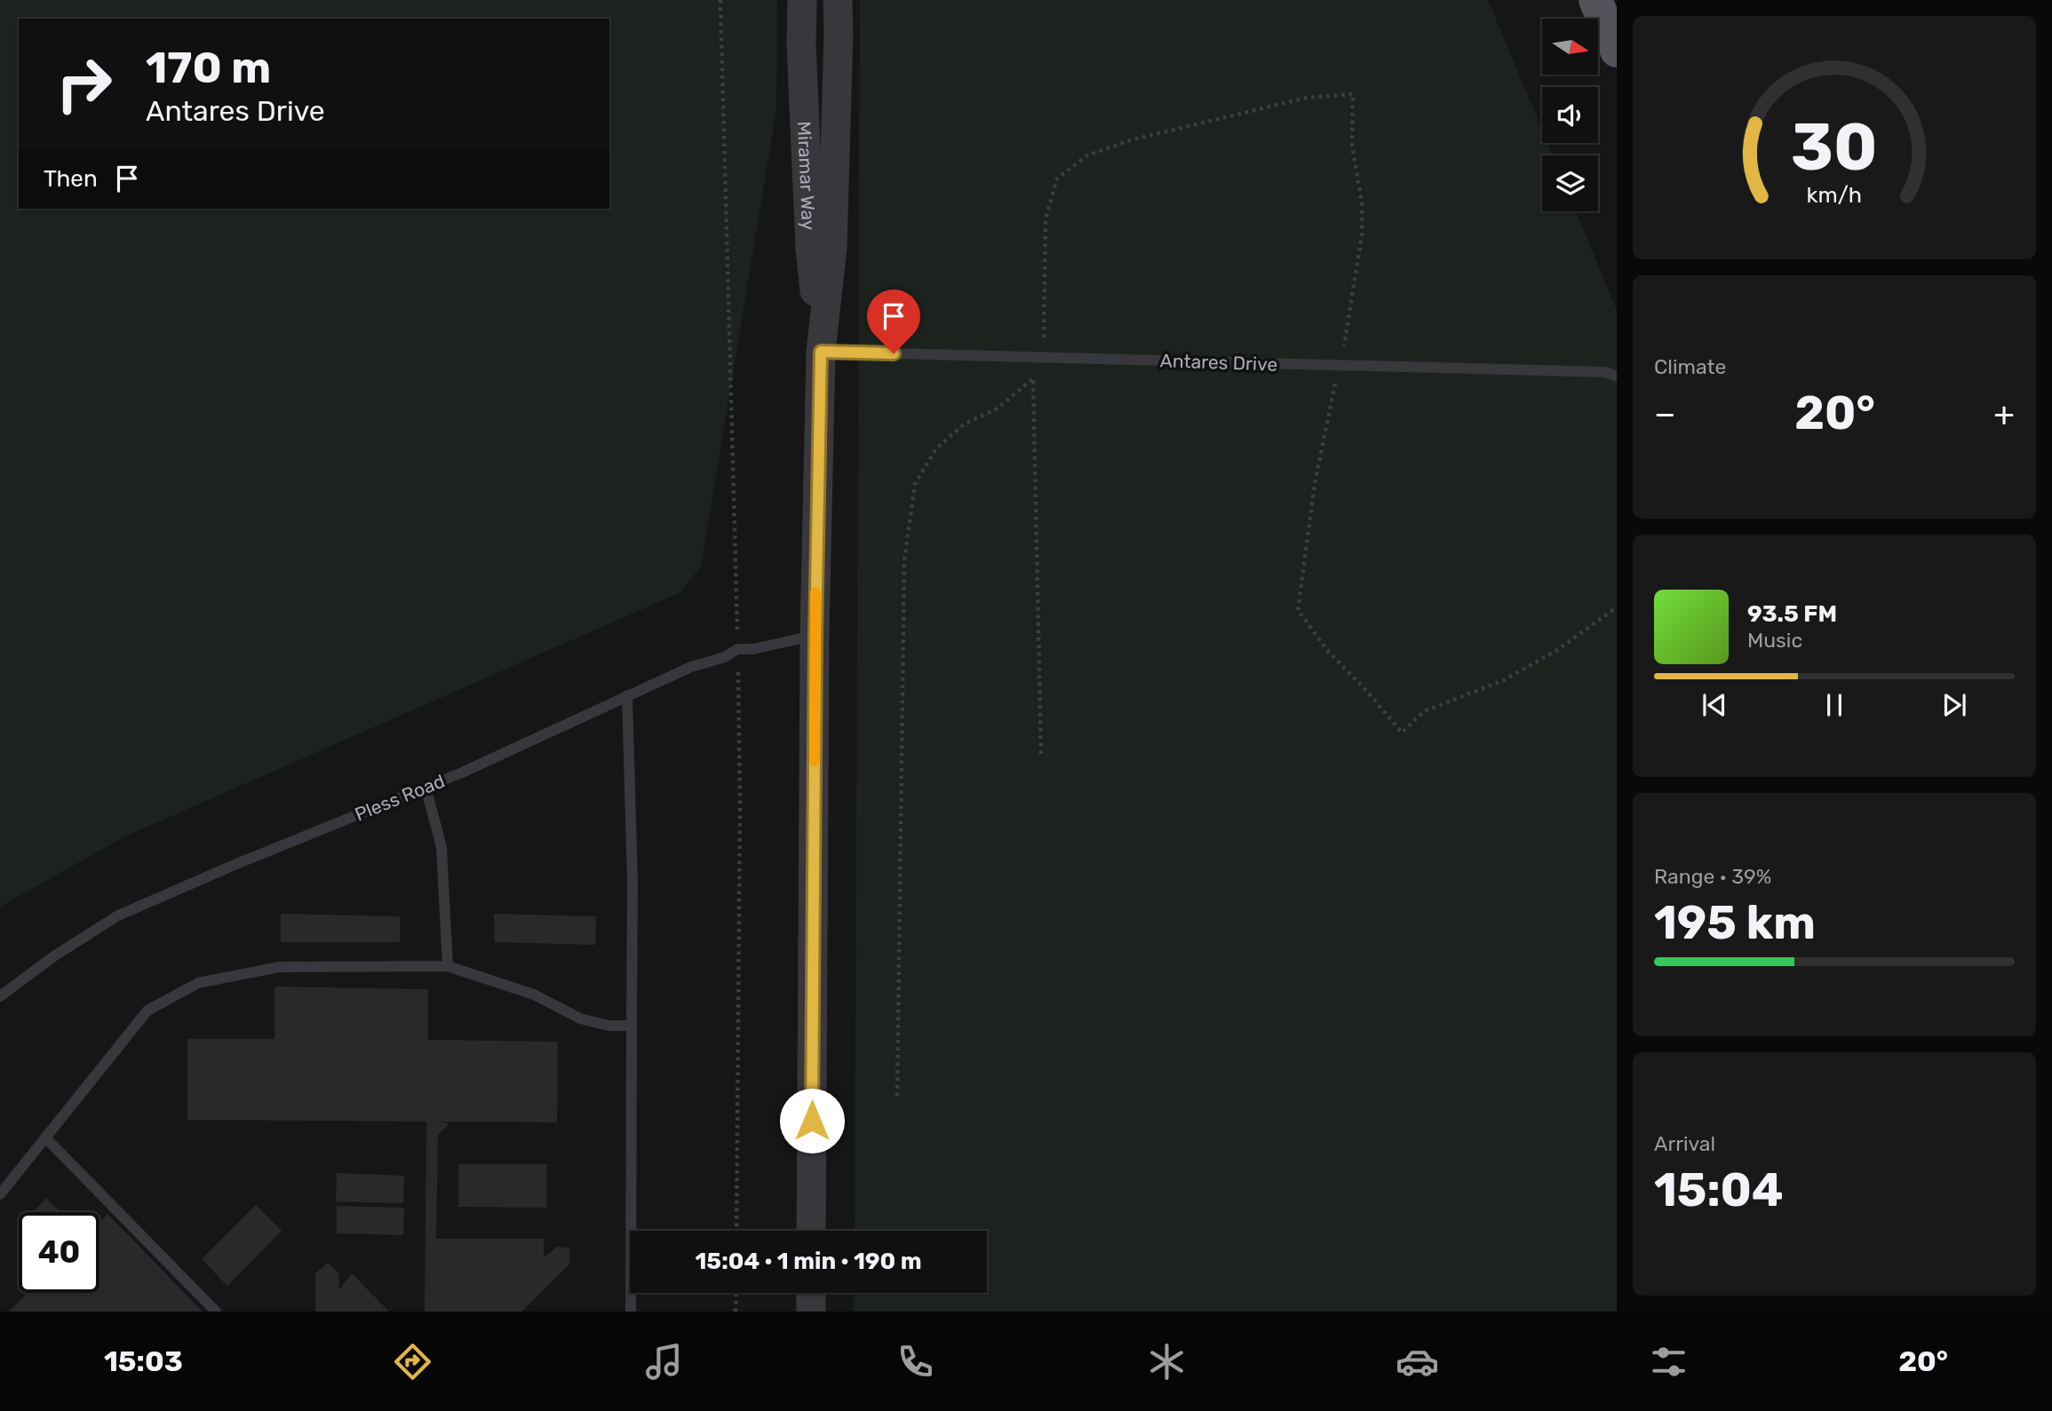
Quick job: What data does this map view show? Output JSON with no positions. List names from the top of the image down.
{
  "streets": {
    "street": ["Miramar Way"],
    "lane": ["Antares Drive", "Pless Road"]
  },
  "crossings": [
    ["Miramar Way", "Antares Drive"],
    ["Miramar Way", "Pless Road"]
  ],
  "north": "right",
  "page": {
    "turn": ["170 m", "Antares Drive"],
    "then": "Then",
    "tile": [
      "Climate",
      ["Range · 39%", "195 km"],
      ["Arrival", "15:04"]
    ],
    "heat": ["−", "20°", "+"],
    "song": ["93.5 FM", "Music"],
    "limit": "40",
    "trip": "15:04 · 1 min · 190 m",
    "tabs": ["15:03", "20°"],
    "gauge": ["30", "km/h"]
  }
}
